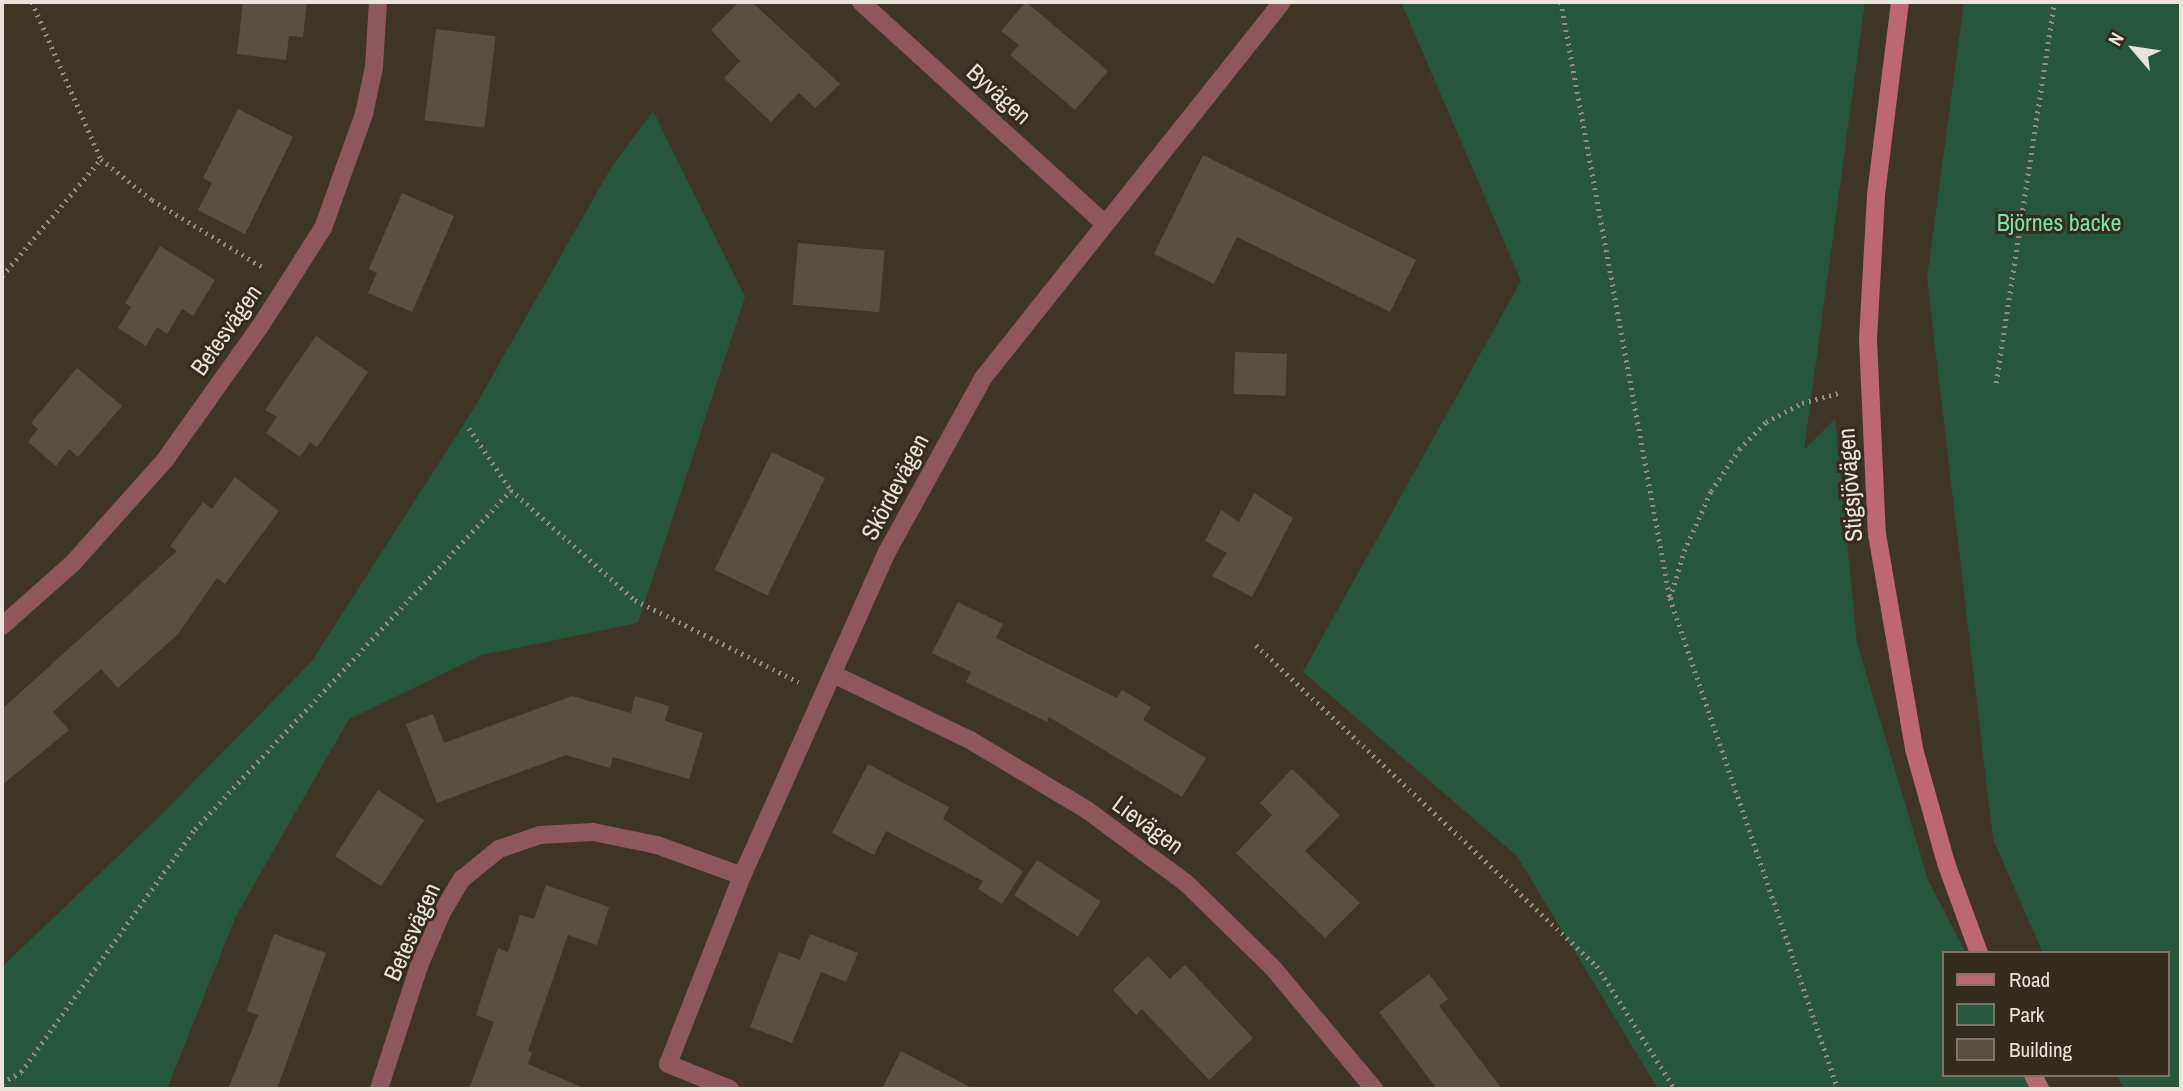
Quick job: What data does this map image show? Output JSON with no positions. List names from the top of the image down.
{
  "streets": {
    "main road": ["Stigsjövägen"],
    "street": [
      "Byvägen",
      "Betesvägen",
      "Skördevägen",
      "Lievägen"
    ]
  },
  "crossings": [
    ["Byvägen", "Skördevägen"],
    ["Betesvägen", "Skördevägen"],
    ["Skördevägen", "Lievägen"]
  ],
  "parks": ["Björnes backe"],
  "legend": ["Road", "Park", "Building"],
  "north": "top left"
}
